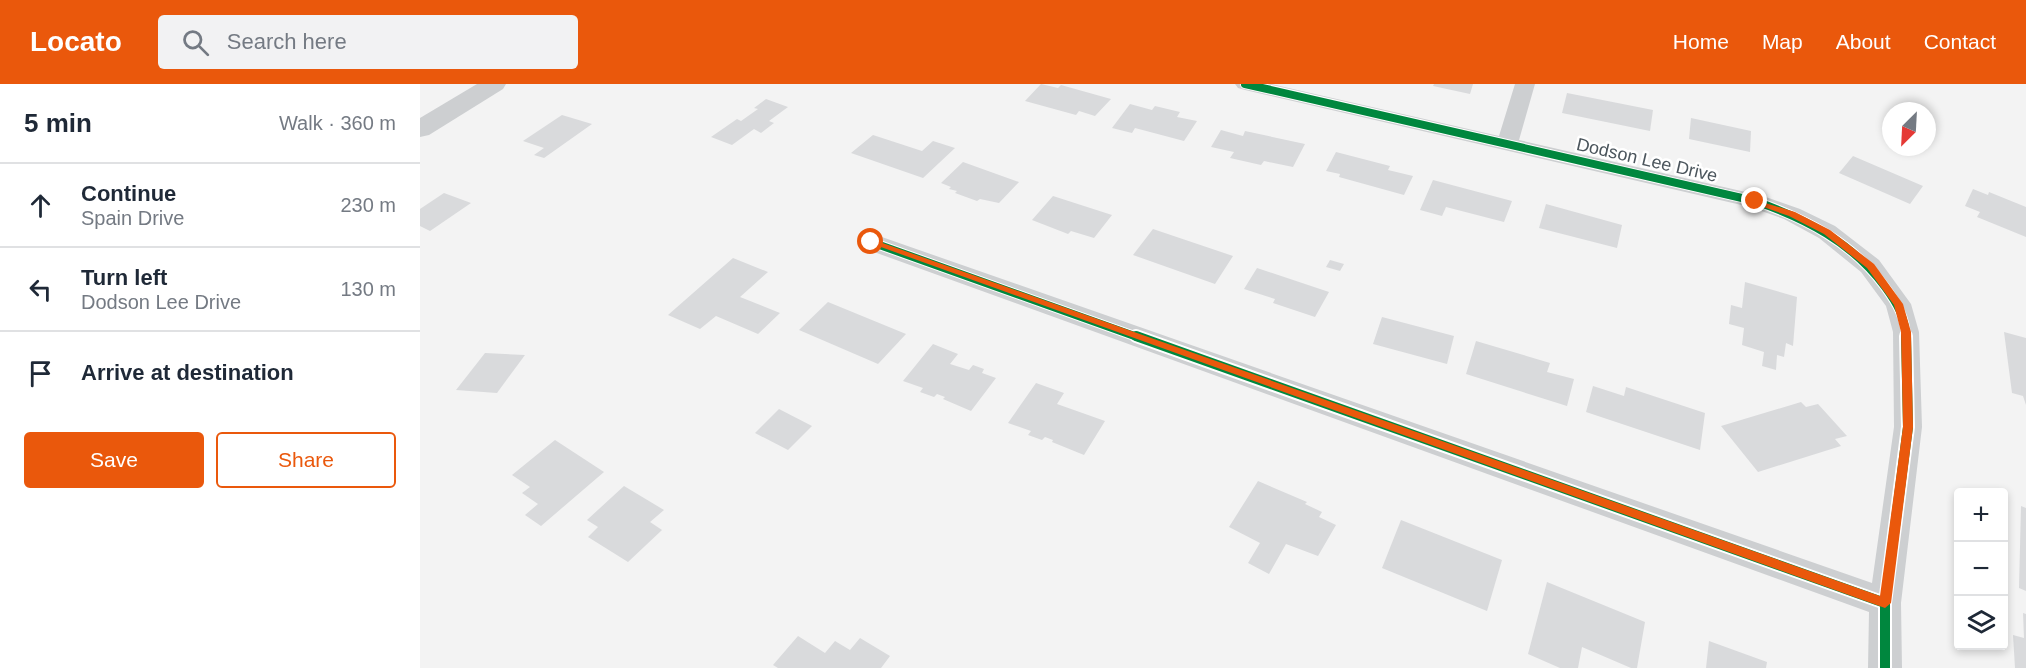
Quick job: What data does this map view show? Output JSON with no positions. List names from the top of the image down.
{
  "streets": {
    "street": ["Dodson Lee Drive"]
  },
  "north": "bottom left",
  "page": {
    "header": "Locato",
    "search": "Search here",
    "nav": [
      "Home",
      "Map",
      "About",
      "Contact"
    ],
    "heading": ["5 min", "Walk · 360 m"],
    "list": [
      ["Continue", "Spain Drive", "230 m"],
      ["Turn left", "Dodson Lee Drive", "130 m"],
      "Arrive at destination"
    ],
    "buttons": ["Save", "Share"],
    "map_buttons": ["+", "−"]
  }
}
